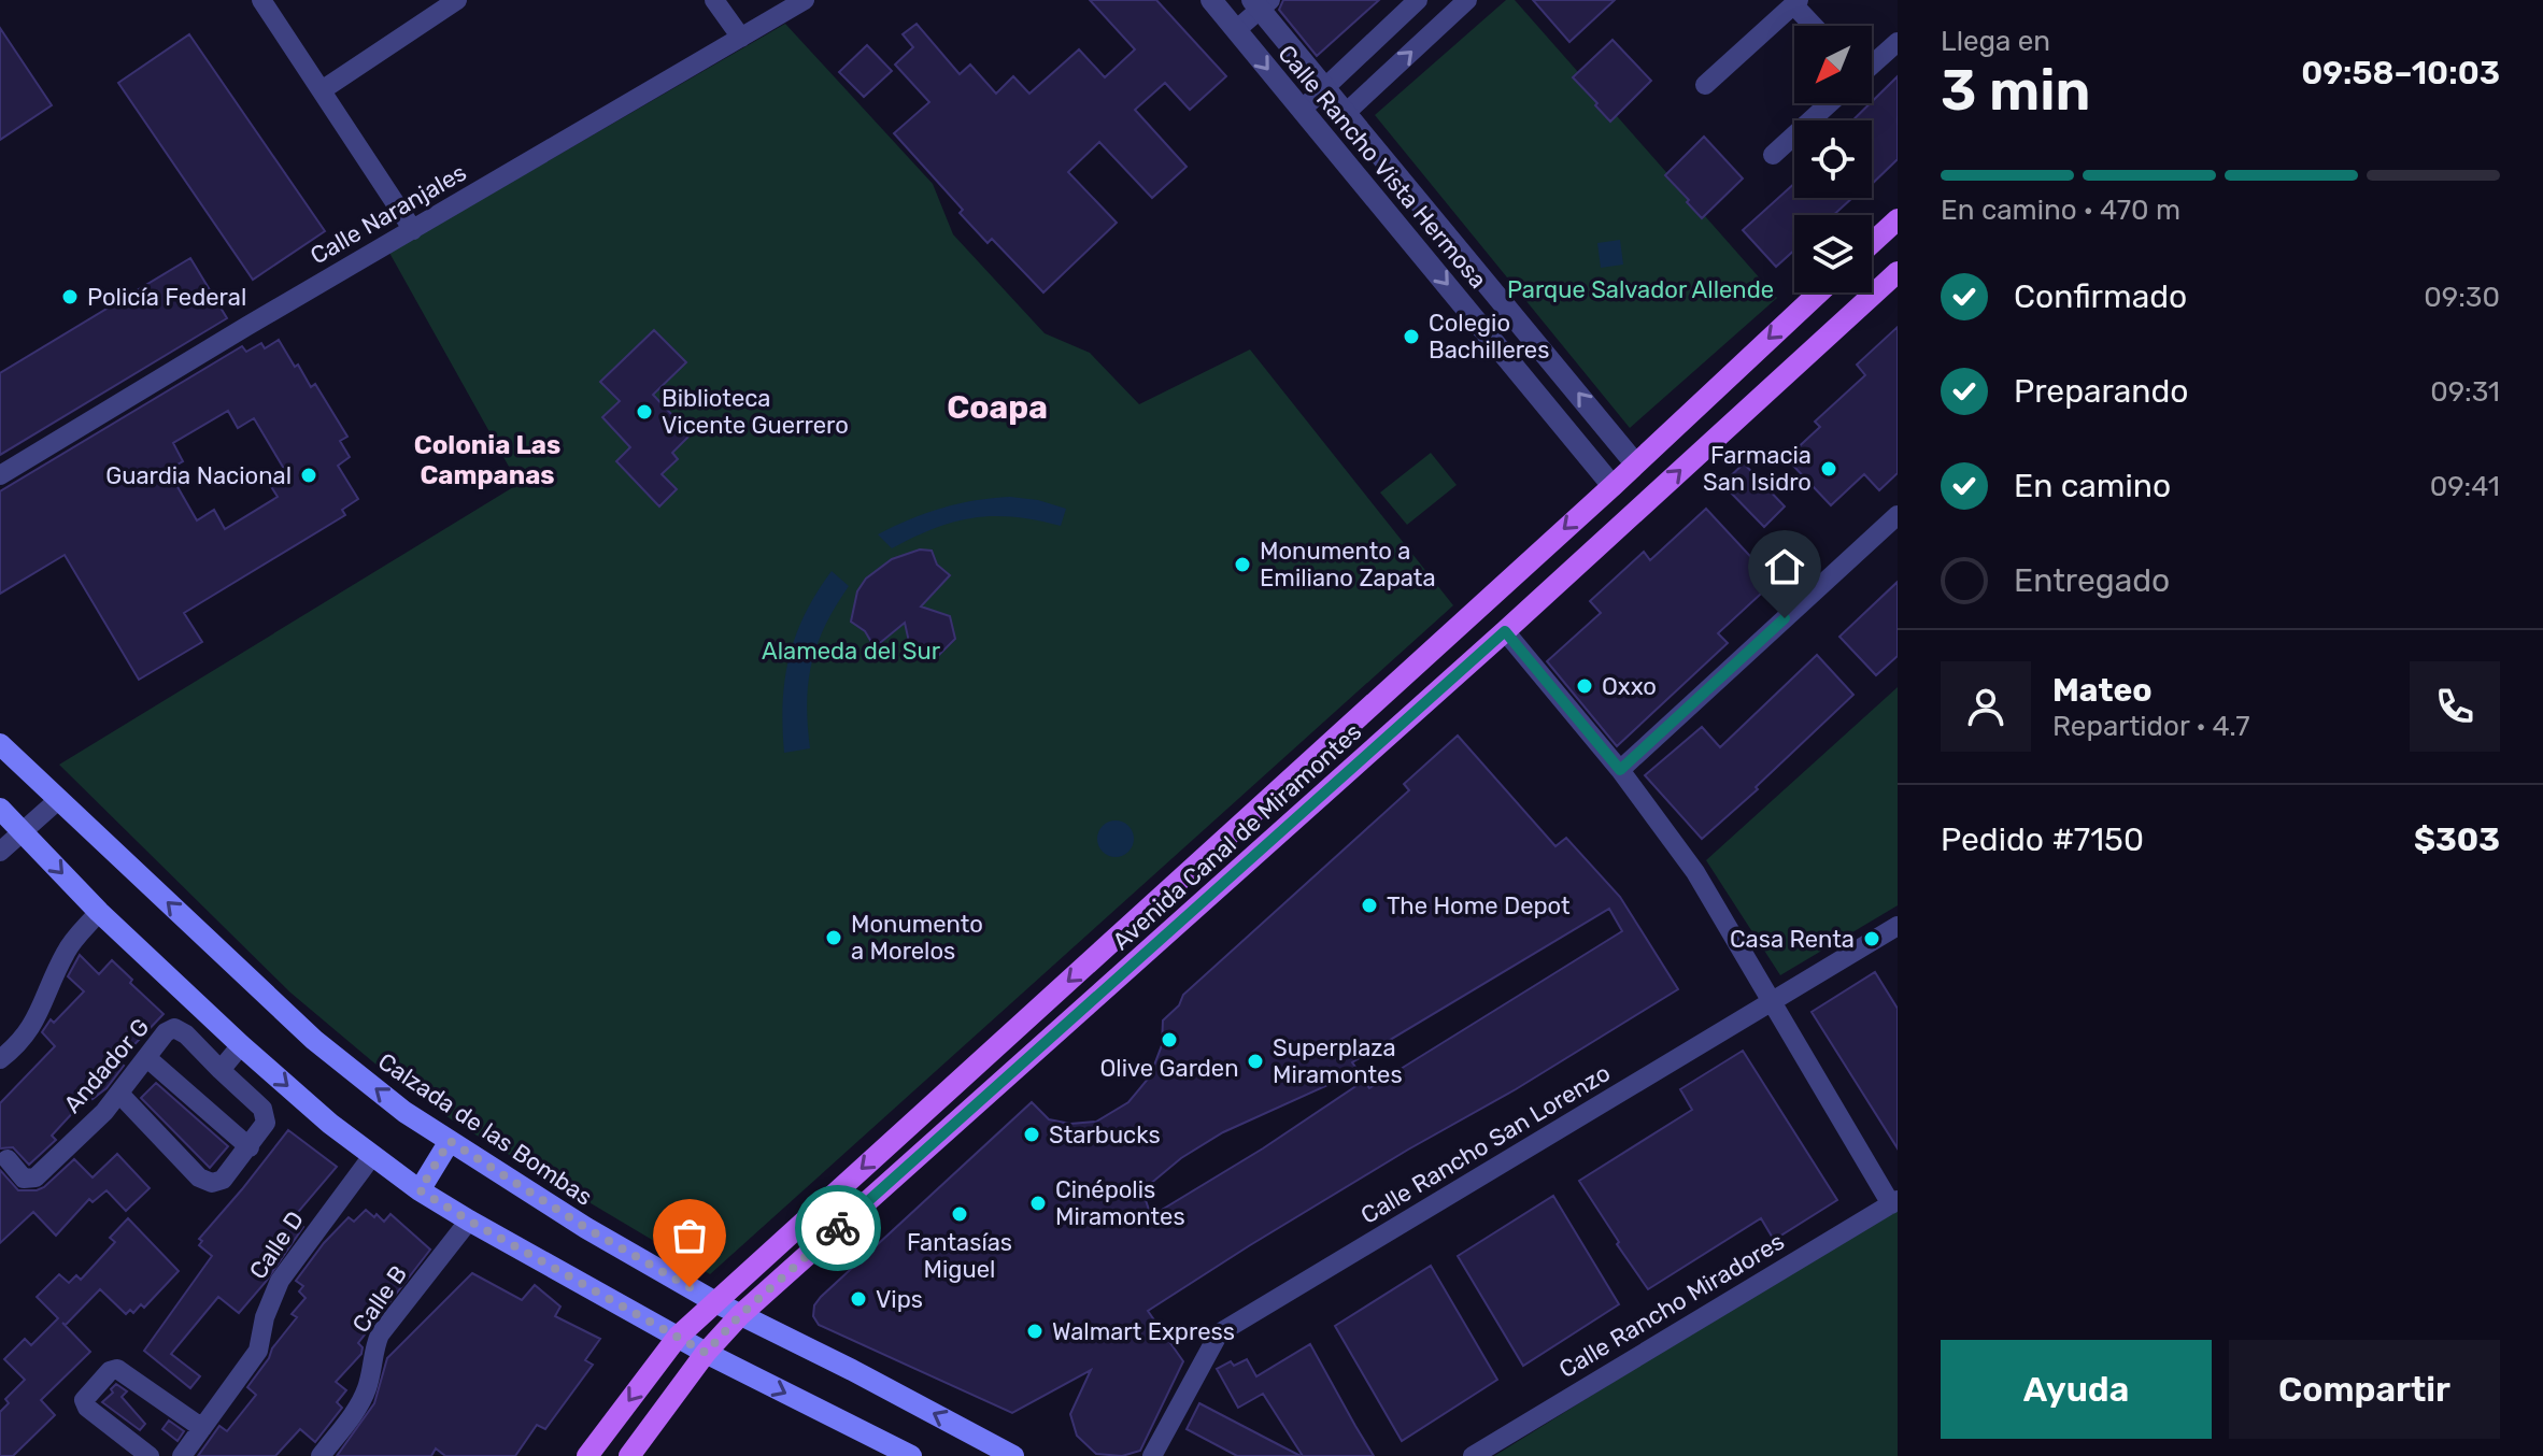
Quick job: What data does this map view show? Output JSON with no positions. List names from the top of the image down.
{
  "streets": {
    "main road": ["Avenida Canal de Miramontes", "Calzada de las Bombas"],
    "street": [
      "Calle Rancho Vista Hermosa",
      "Calle Naranjales",
      "Andador G",
      "Calle Rancho San Lorenzo",
      "Calle D",
      "Calle B",
      "Calle Rancho Miradores"
    ]
  },
  "crossings": [
    ["Calle Rancho Vista Hermosa", "Avenida Canal de Miramontes"],
    ["Avenida Canal de Miramontes", "Calzada de las Bombas"]
  ],
  "districts": ["Coapa", "Colonia Las Campanas"],
  "parks": ["Parque Salvador Allende", "Alameda del Sur"],
  "places": [
    "Policía Federal",
    "Colegio Bachilleres",
    "Biblioteca Vicente Guerrero",
    "Farmacia San Isidro",
    "Guardia Nacional",
    "Monumento a Emiliano Zapata",
    "Oxxo",
    "The Home Depot",
    "Monumento a Morelos",
    "Casa Renta",
    "Olive Garden",
    "Superplaza Miramontes",
    "Starbucks",
    "Cinépolis Miramontes",
    "Fantasías Miguel",
    "Vips",
    "Walmart Express"
  ],
  "north": "bottom left",
  "page": {
    "heading": ["3 min", "Llega en", "09:58–10:03"],
    "panel": [
      "Mateo",
      "Repartidor · 4.7",
      "Pedido #7150",
      "$303"
    ],
    "bar": "En camino · 470 m",
    "list": [
      ["Confirmado", "09:30"],
      ["Preparando", "09:31"],
      ["En camino", "09:41"],
      "Entregado"
    ],
    "buttons": ["Ayuda", "Compartir"]
  }
}
